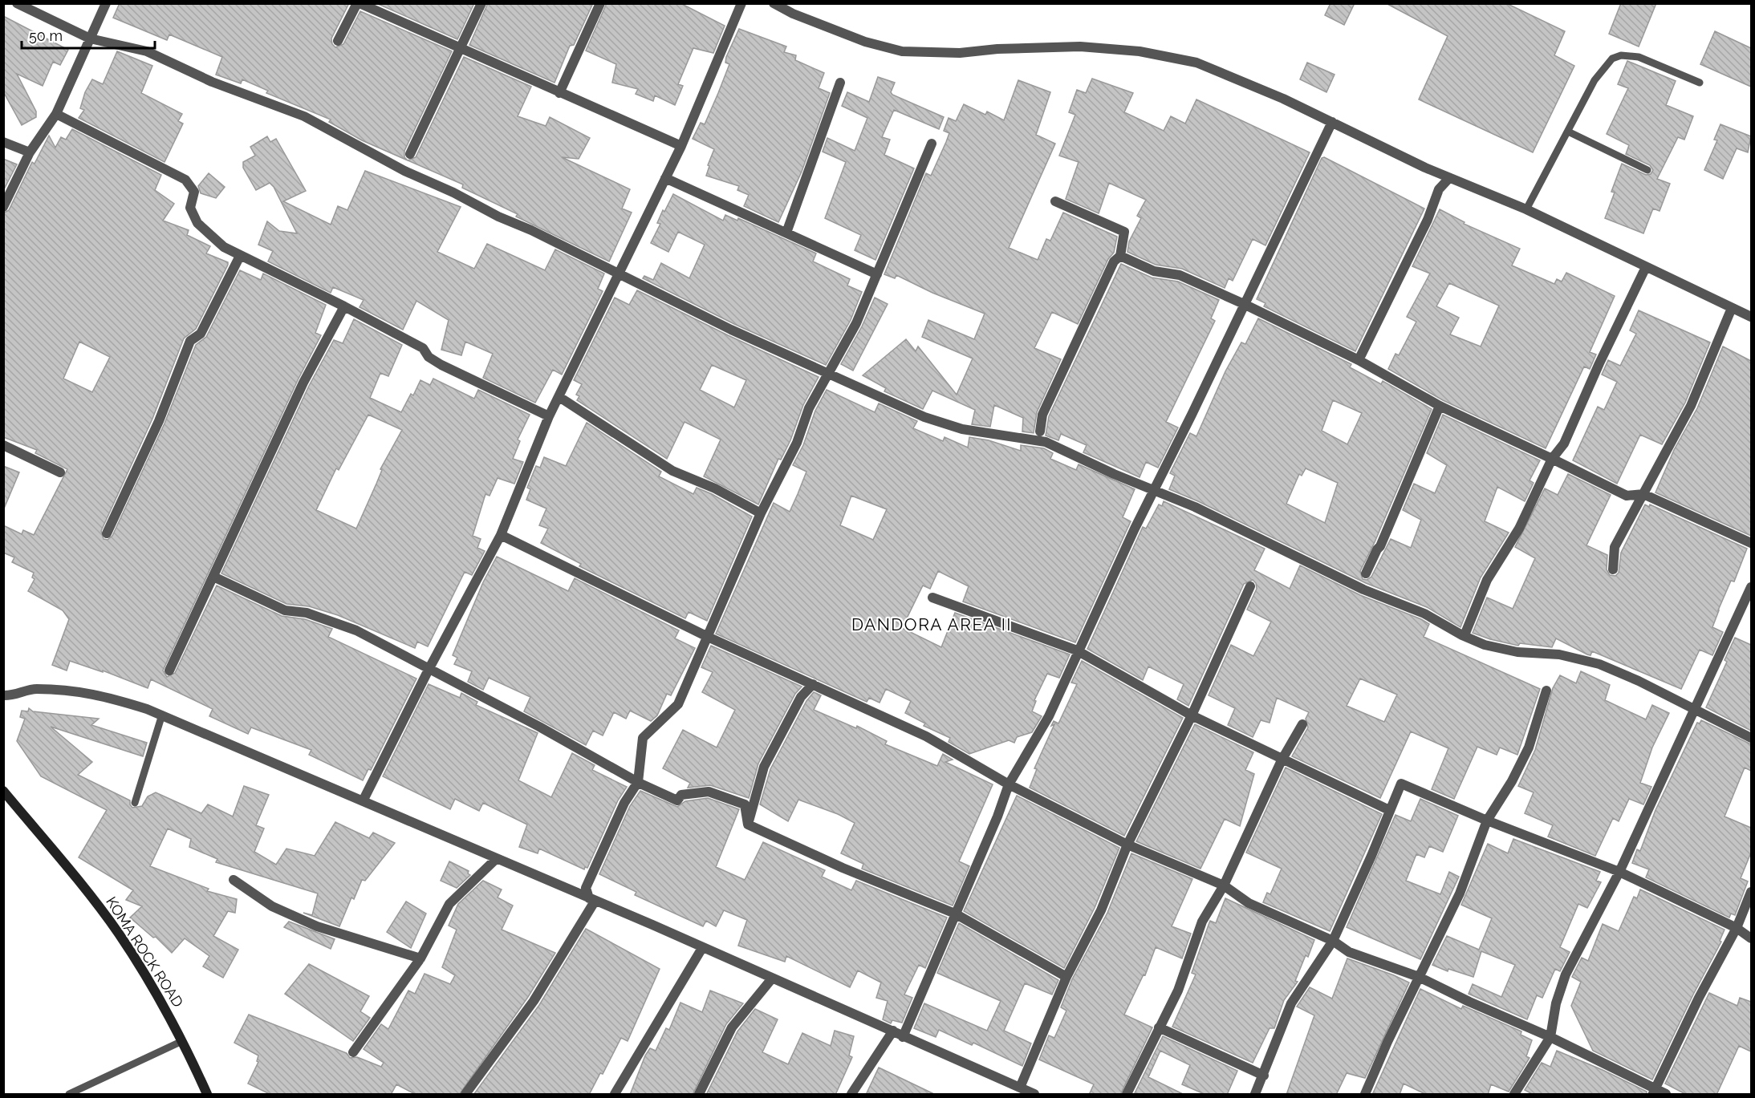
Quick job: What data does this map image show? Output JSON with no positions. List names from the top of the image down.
{
  "streets": {
    "main road": ["KOMA ROCK ROAD"]
  },
  "districts": ["DANDORA AREA II"],
  "scale_bar": "50 m"
}
